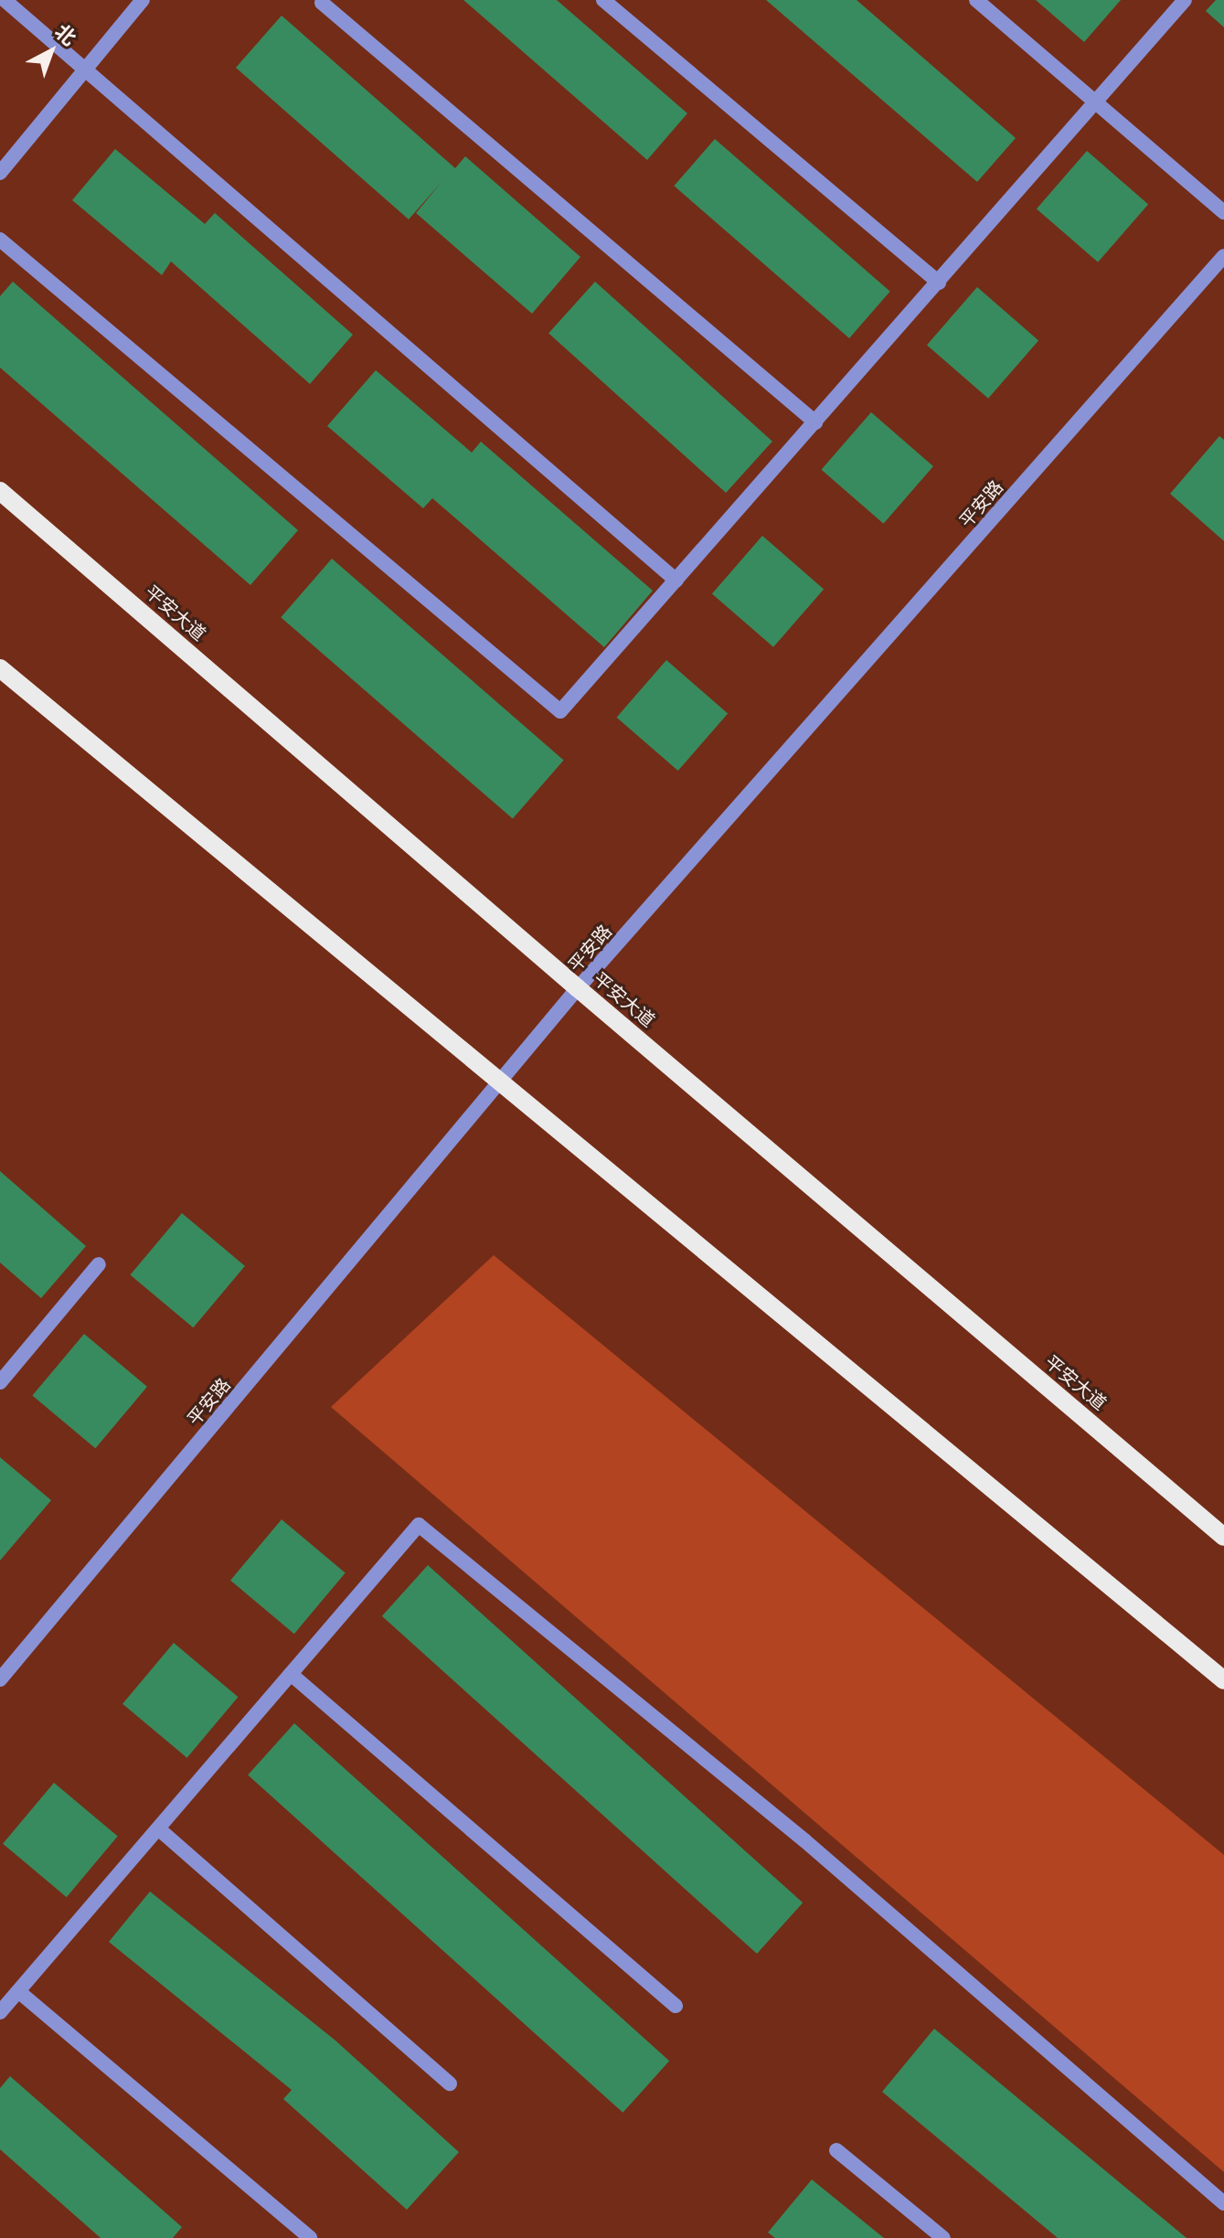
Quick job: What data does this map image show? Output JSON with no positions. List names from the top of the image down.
{
  "streets": {
    "main road": ["平安大道"],
    "street": ["平安路"]
  },
  "crossings": [
    ["平安路", "平安大道"]
  ],
  "north": "top right"
}
